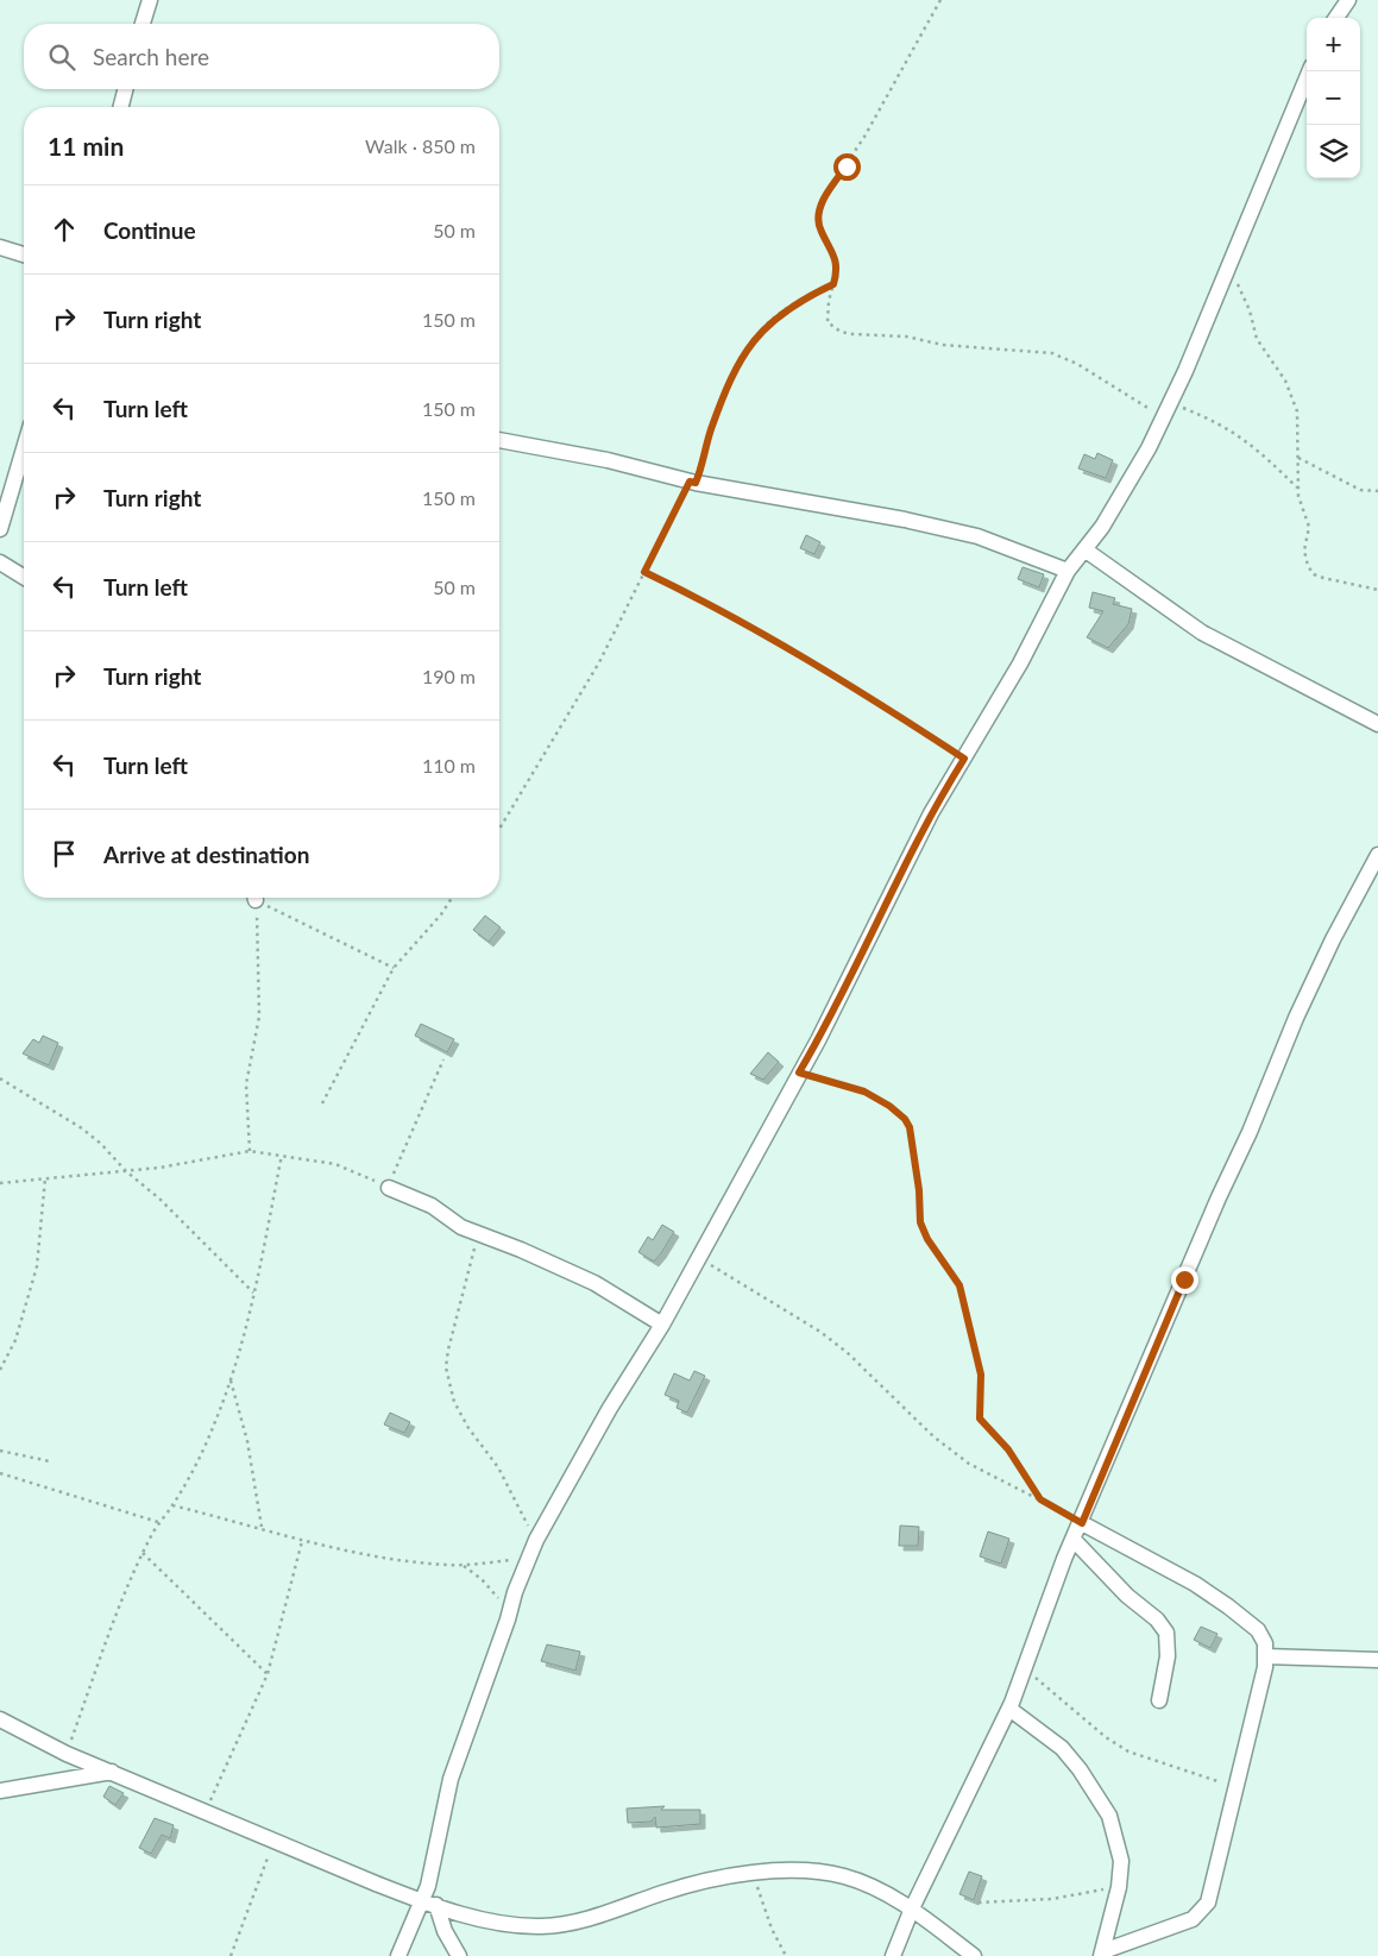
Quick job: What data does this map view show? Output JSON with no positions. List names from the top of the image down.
{
  "page": {
    "map_buttons": ["+", "−"],
    "search": "Search here",
    "heading": ["11 min", "Walk · 850 m"],
    "list": [
      ["Continue", "50 m"],
      ["Turn right", "150 m"],
      ["Turn left", "150 m"],
      ["Turn right", "150 m"],
      ["Turn left", "50 m"],
      ["Turn right", "190 m"],
      ["Turn left", "110 m"],
      "Arrive at destination"
    ]
  }
}
